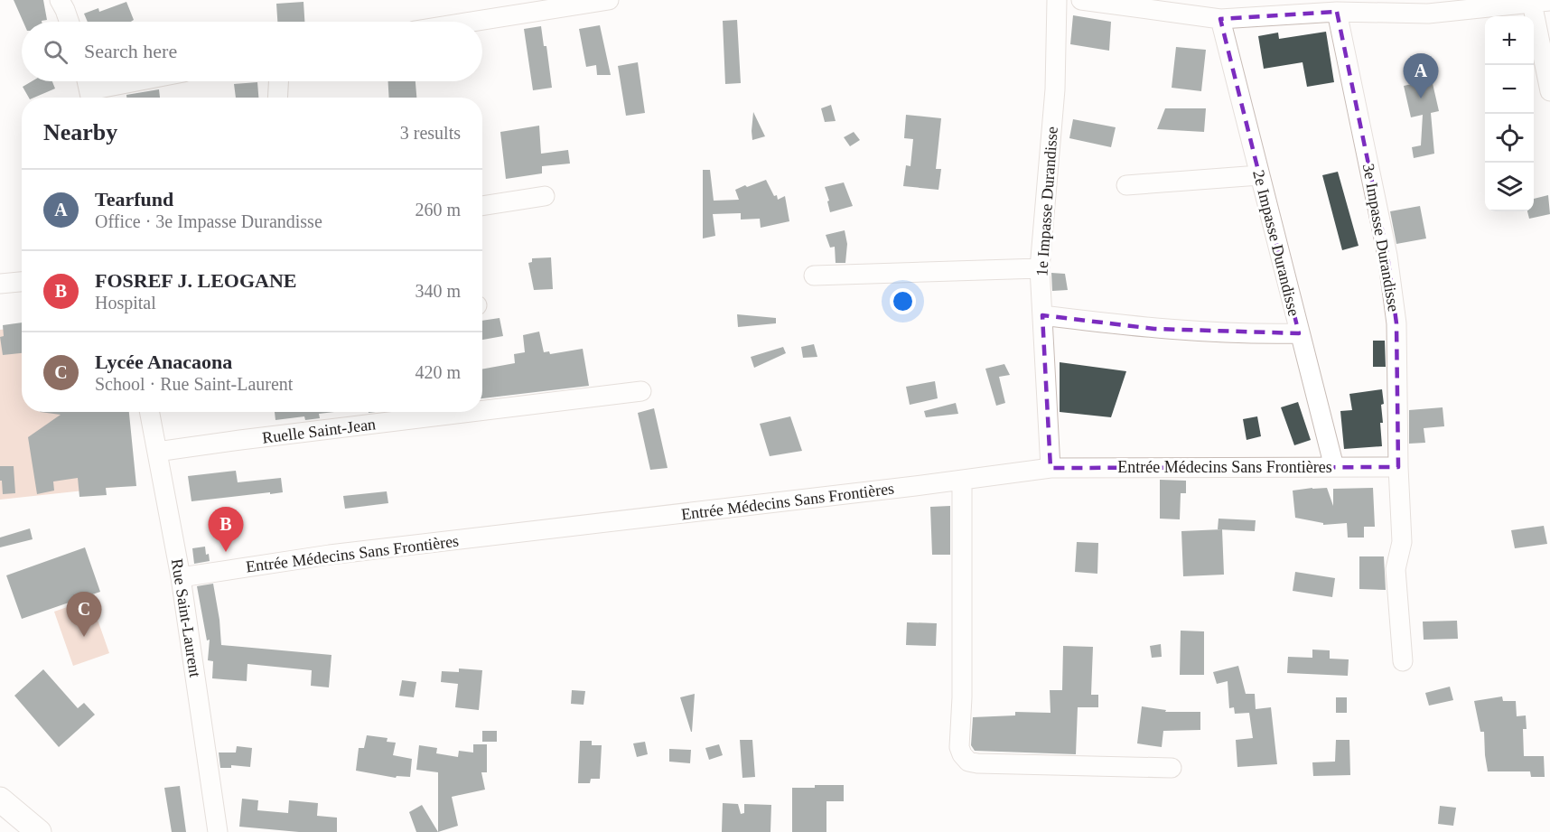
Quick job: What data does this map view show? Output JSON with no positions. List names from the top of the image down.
{
  "streets": {
    "street": [
      "1e Impasse Durandisse",
      "3e Impasse Durandisse",
      "2e Impasse Durandisse",
      "Ruelle Saint-Jean",
      "Entrée Médecins Sans Frontières",
      "Rue Saint-Laurent"
    ]
  },
  "crossings": [
    ["1e Impasse Durandisse", "Entrée Médecins Sans Frontières"],
    ["3e Impasse Durandisse", "Entrée Médecins Sans Frontières"],
    ["2e Impasse Durandisse", "Entrée Médecins Sans Frontières"],
    ["Ruelle Saint-Jean", "Rue Saint-Laurent"],
    ["Entrée Médecins Sans Frontières", "Rue Saint-Laurent"]
  ],
  "page": {
    "map_buttons": ["+", "−"],
    "search": "Search here",
    "pins": ["A", "B", "C"],
    "heading": ["Nearby", "3 results"],
    "list": [
      {
        "mark": "A",
        "name": "Tearfund",
        "note": "Office · 3e Impasse Durandisse",
        "value": "260 m"
      },
      {
        "mark": "B",
        "name": "FOSREF J. LEOGANE",
        "note": "Hospital",
        "value": "340 m"
      },
      {
        "mark": "C",
        "name": "Lycée Anacaona",
        "note": "School · Rue Saint-Laurent",
        "value": "420 m"
      }
    ]
  }
}
